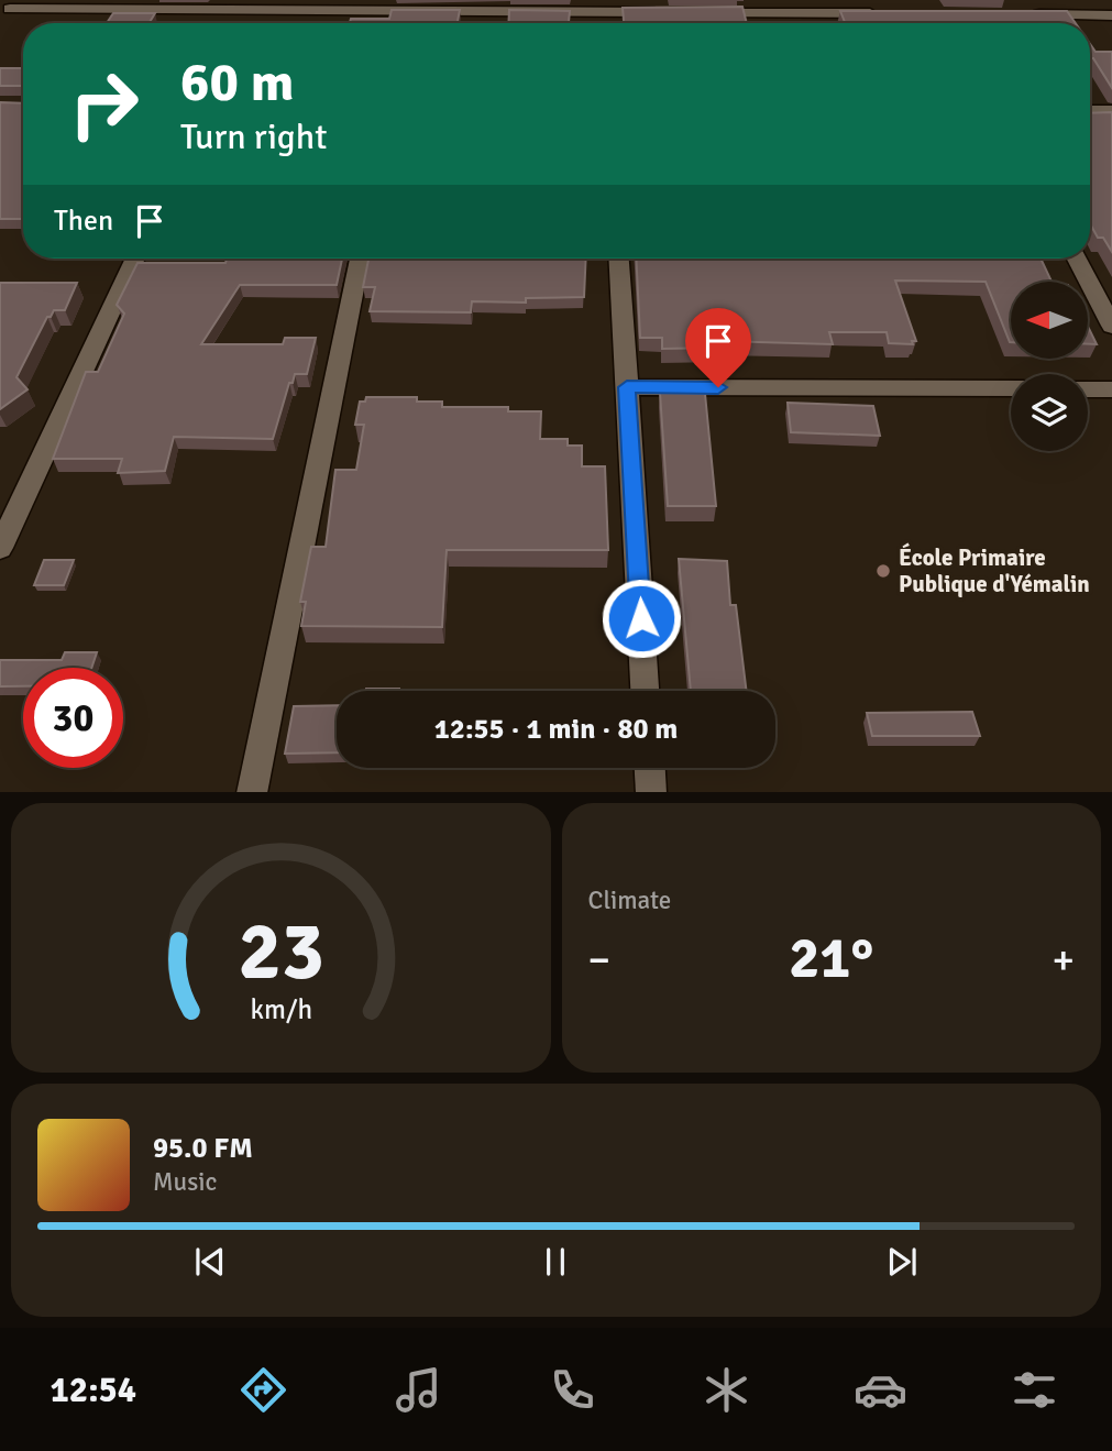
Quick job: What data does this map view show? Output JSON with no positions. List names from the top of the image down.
{
  "places": ["École Primaire Publique d'Yémalin"],
  "north": "left",
  "page": {
    "turn": ["60 m", "Turn right"],
    "then": "Then",
    "limit": "30",
    "trip": "12:55 · 1 min · 80 m",
    "tile": "Climate",
    "heat": ["−", "21°", "+"],
    "song": ["95.0 FM", "Music"],
    "tabs": "12:54",
    "gauge": ["23", "km/h"]
  }
}
